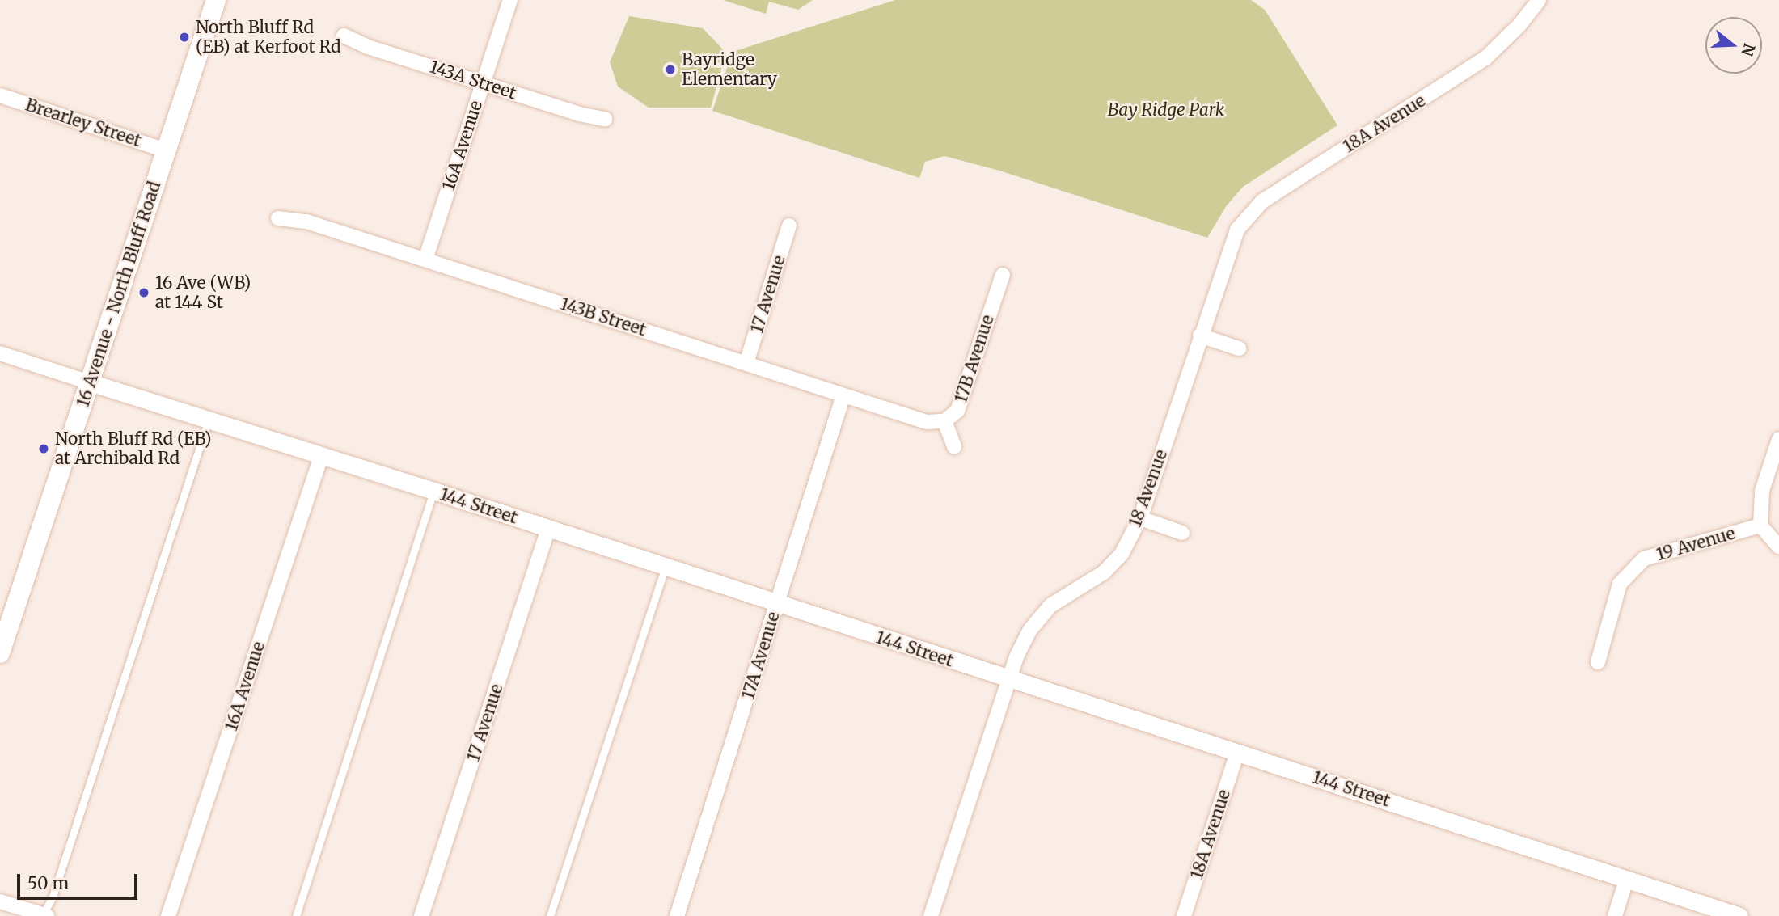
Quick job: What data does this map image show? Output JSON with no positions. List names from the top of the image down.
{
  "streets": {
    "main road": ["16 Avenue - North Bluff Road"],
    "street": [
      "143A Street",
      "Brearley Street",
      "18A Avenue",
      "16A Avenue",
      "17 Avenue",
      "143B Street",
      "17B Avenue",
      "18 Avenue",
      "144 Street",
      "19 Avenue",
      "17A Avenue"
    ]
  },
  "crossings": [
    ["143A Street", "16A Avenue"],
    ["Brearley Street", "16 Avenue - North Bluff Road"],
    ["18A Avenue", "18 Avenue"],
    ["18A Avenue", "144 Street"],
    ["16A Avenue", "143B Street"],
    ["16A Avenue", "144 Street"],
    ["16 Avenue - North Bluff Road", "144 Street"],
    ["17 Avenue", "143B Street"],
    ["17 Avenue", "144 Street"],
    ["143B Street", "17B Avenue"],
    ["143B Street", "17A Avenue"],
    ["18 Avenue", "144 Street"],
    ["144 Street", "17A Avenue"]
  ],
  "parks": ["Bay Ridge Park"],
  "places": [
    "North Bluff Rd (EB) at Kerfoot Rd",
    "Bayridge Elementary",
    "16 Ave (WB) at 144 St",
    "North Bluff Rd (EB) at Archibald Rd"
  ],
  "scale_bar": "50 m",
  "north": "right"
}
